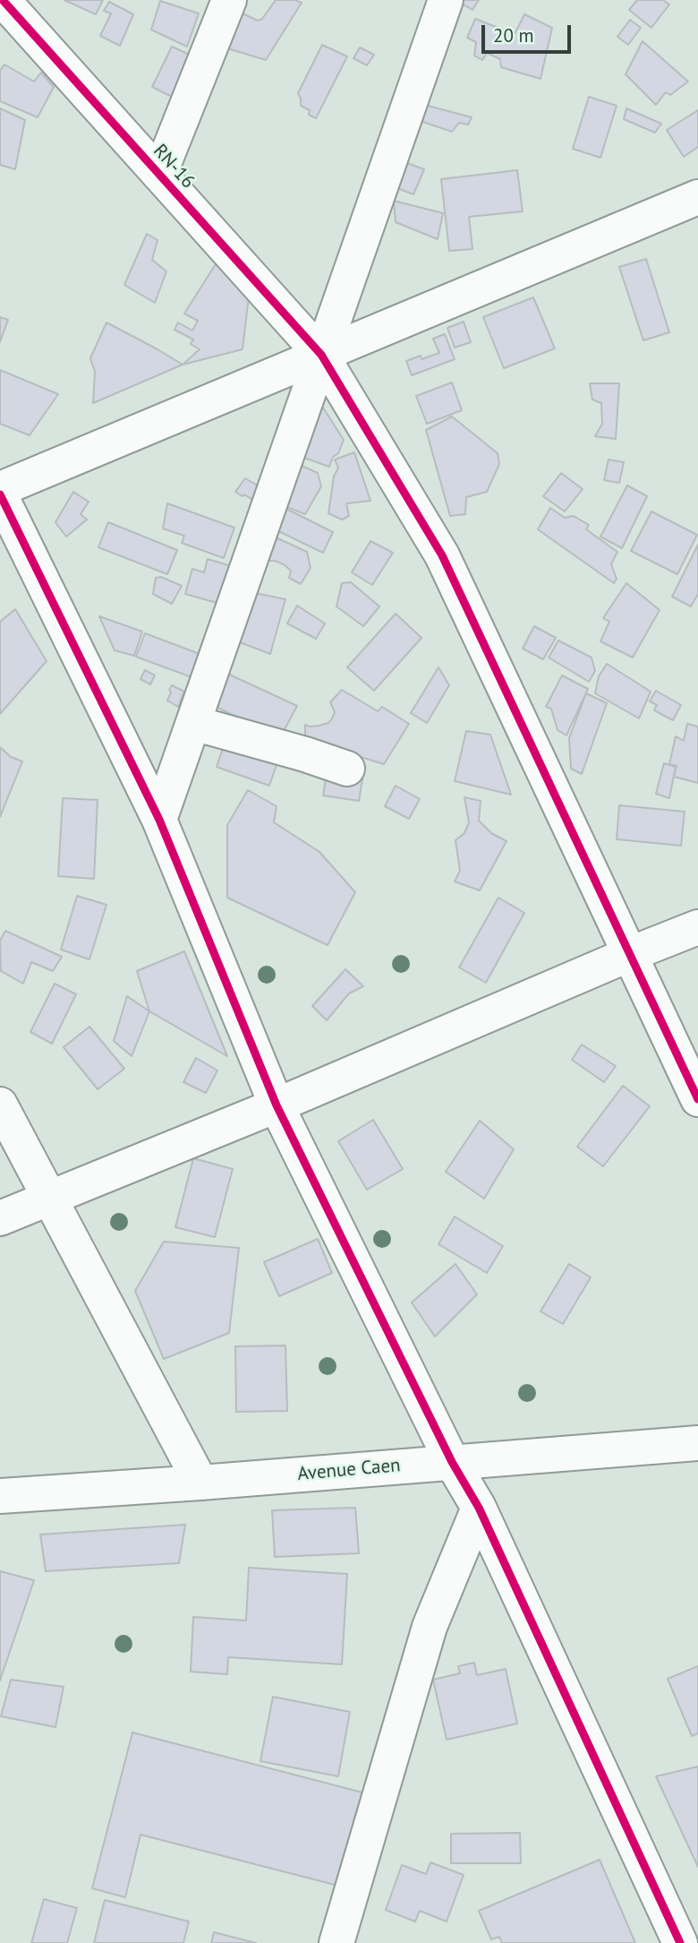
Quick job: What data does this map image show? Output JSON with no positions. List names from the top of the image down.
{
  "streets": {
    "main road": ["RN-16", "Avenue Caen"]
  },
  "scale_bar": "20 m"
}
